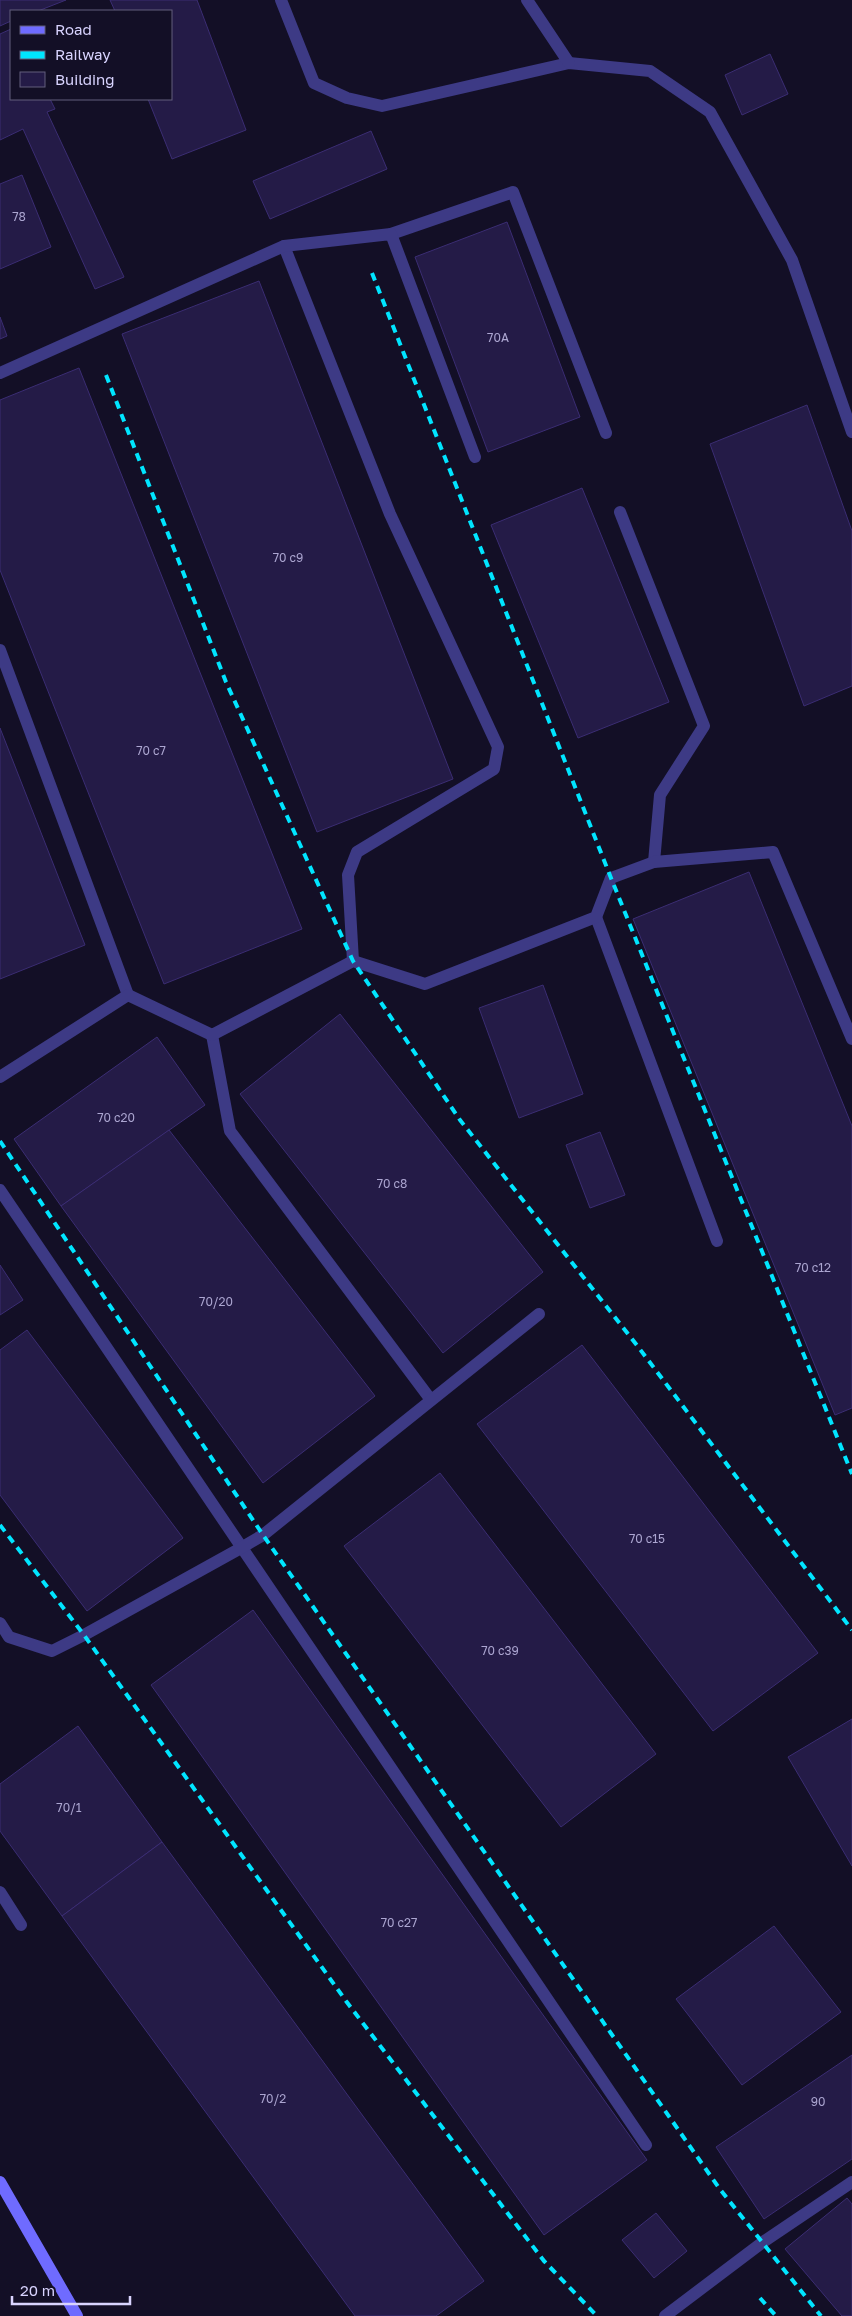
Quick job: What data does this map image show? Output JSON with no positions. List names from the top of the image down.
{
  "house_numbers": [
    "78",
    "70А",
    "70 с9",
    "70 с7",
    "70 с20",
    "70 с8",
    "70 с12",
    "70/20",
    "70 с15",
    "70 с39",
    "70/1",
    "70 с27",
    "70/2",
    "90"
  ],
  "legend": ["Road", "Railway", "Building"],
  "scale_bar": "20 m"
}
